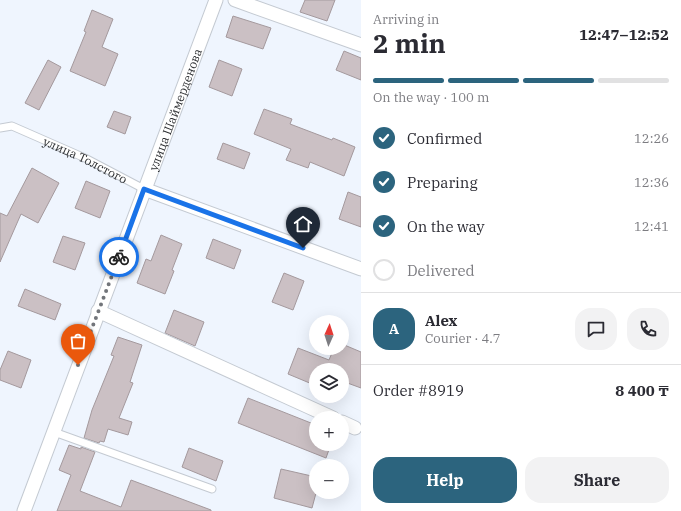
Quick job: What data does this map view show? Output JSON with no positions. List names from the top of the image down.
{
  "streets": {
    "street": ["улица Шаймерденова", "улица Толстого"]
  },
  "crossings": [
    ["улица Шаймерденова", "улица Толстого"]
  ],
  "north": "top",
  "page": {
    "heading": ["2 min", "Arriving in", "12:47–12:52"],
    "panel": [
      "Alex",
      "Courier · 4.7",
      "Order #8919",
      "8 400 ₸"
    ],
    "bar": "On the way · 100 m",
    "list": [
      ["Confirmed", "12:26"],
      ["Preparing", "12:36"],
      ["On the way", "12:41"],
      "Delivered"
    ],
    "round": "A",
    "map_buttons": ["+", "−"],
    "buttons": ["Help", "Share"]
  }
}
